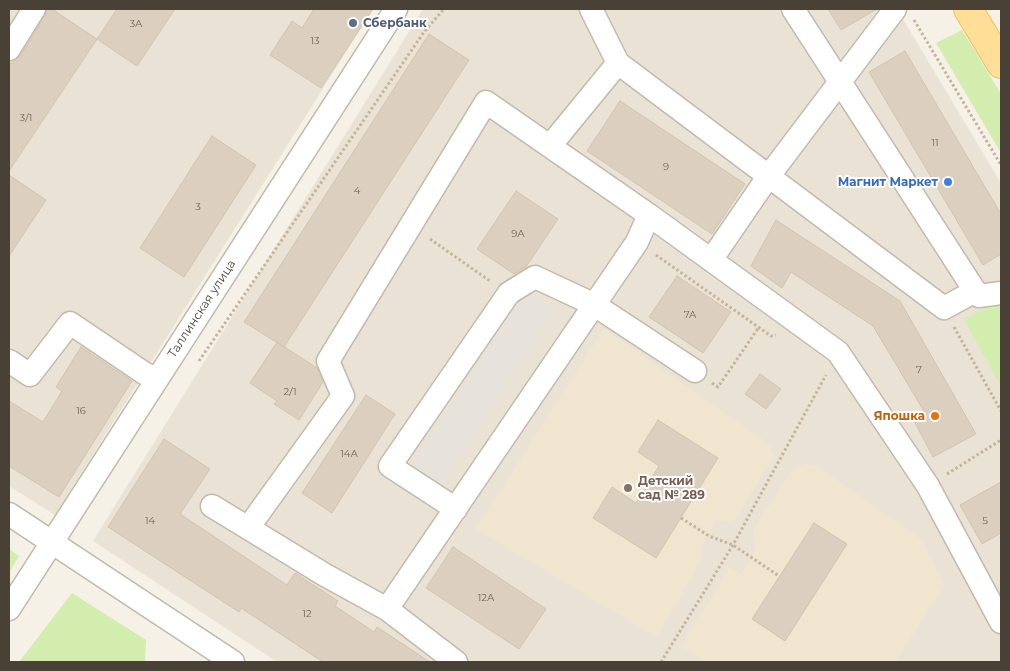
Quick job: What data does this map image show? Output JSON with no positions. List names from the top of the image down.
{
  "streets": {
    "street": ["Таллинская улица"]
  },
  "places": [
    "Сбербанк",
    "Магнит Маркет",
    "Япошка",
    "Детский сад № 289"
  ],
  "house_numbers": [
    "3А",
    "13",
    "3/1",
    "11",
    "9",
    "4",
    "3",
    "9А",
    "7А",
    "7",
    "2/1",
    "16",
    "14А",
    "14",
    "5",
    "12А",
    "12"
  ]
}
